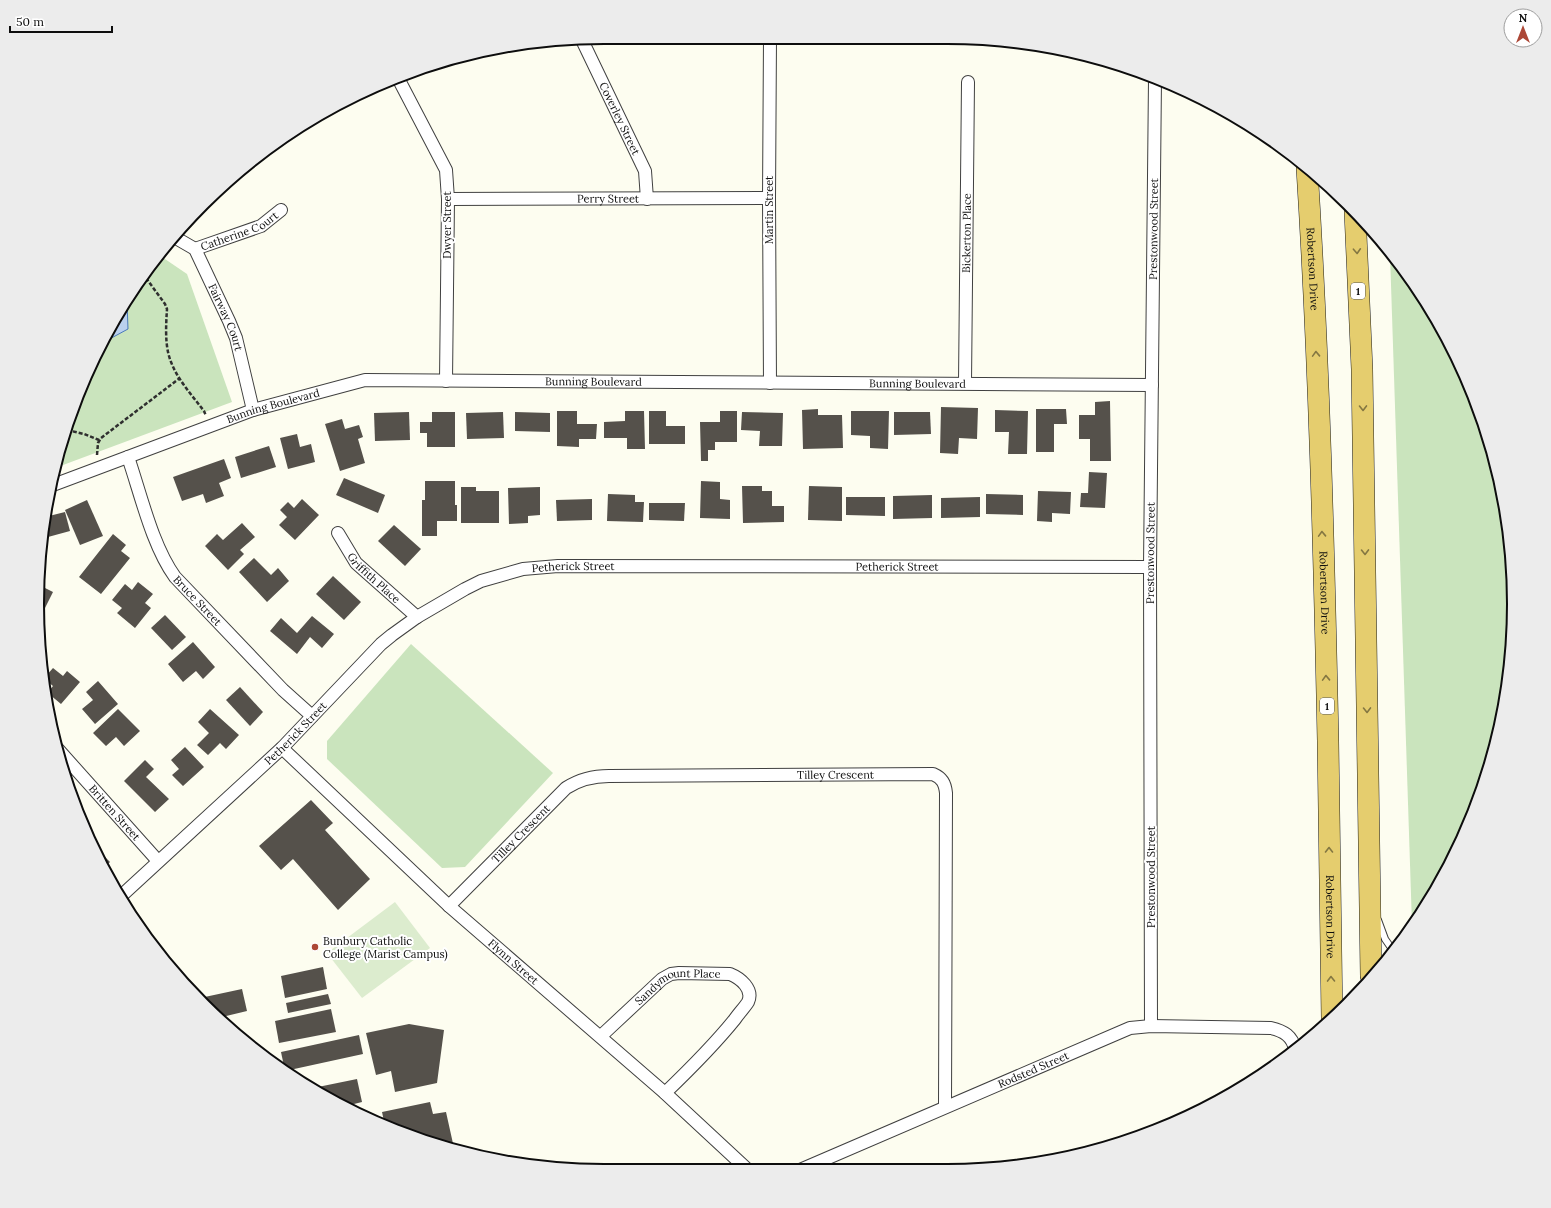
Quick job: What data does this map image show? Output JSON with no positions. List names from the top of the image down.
{
  "streets": {
    "highway": ["Robertson Drive", "1"],
    "street": [
      "Coverley Street",
      "Perry Street",
      "Martin Street",
      "Dwyer Street",
      "Prestonwood Street",
      "Catherine Court",
      "Bickerton Place",
      "Fairway Court",
      "Bunning Boulevard",
      "Petherick Street",
      "Griffith Place",
      "Bruce Street",
      "Tilley Crescent",
      "Britten Street",
      "Flynn Street",
      "Sandymount Place",
      "Rodsted Street"
    ]
  },
  "crossings": [
    ["Coverley Street", "Perry Street"],
    ["Perry Street", "Martin Street"],
    ["Perry Street", "Dwyer Street"],
    ["Martin Street", "Bunning Boulevard"],
    ["Dwyer Street", "Bunning Boulevard"],
    ["Prestonwood Street", "Bunning Boulevard"],
    ["Prestonwood Street", "Petherick Street"],
    ["Prestonwood Street", "Rodsted Street"],
    ["Catherine Court", "Fairway Court"],
    ["Bickerton Place", "Bunning Boulevard"],
    ["Fairway Court", "Bunning Boulevard"],
    ["Bunning Boulevard", "Bruce Street"],
    ["Petherick Street", "Griffith Place"],
    ["Petherick Street", "Bruce Street"],
    ["Petherick Street", "Britten Street"],
    ["Petherick Street", "Flynn Street"],
    ["Tilley Crescent", "Flynn Street"],
    ["Tilley Crescent", "Rodsted Street"],
    ["Flynn Street", "Sandymount Place"]
  ],
  "places": ["Bunbury Catholic College (Marist Campus)"],
  "scale_bar": "50 m",
  "north": "top"
}
